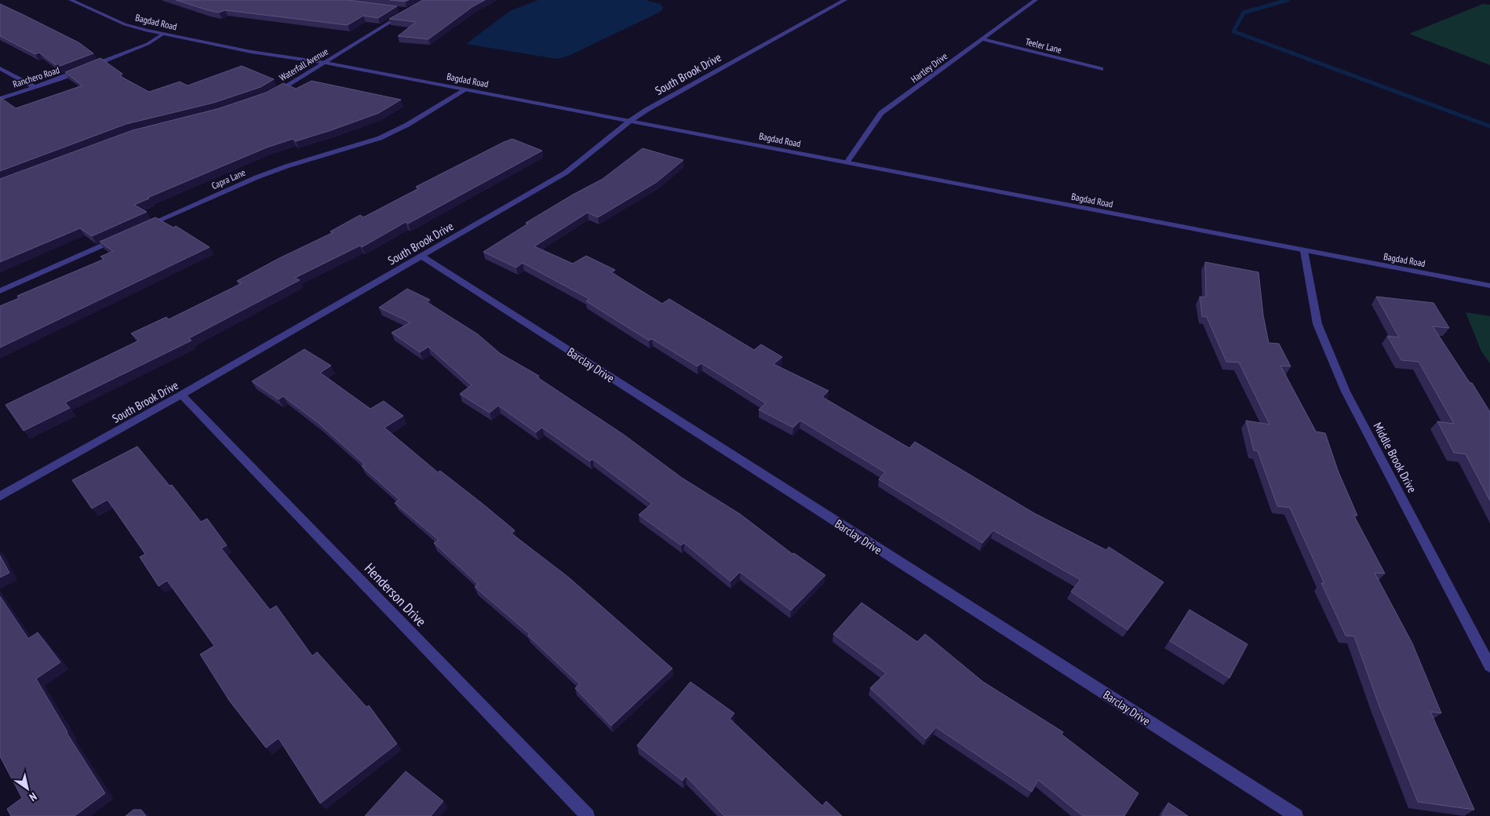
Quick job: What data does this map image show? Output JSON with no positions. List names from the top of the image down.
{
  "streets": {
    "street": [
      "Bagdad Road",
      "Teeler Lane",
      "Waterfall Avenue",
      "Hartley Drive",
      "South Brook Drive",
      "Ranchero Road",
      "Capra Lane",
      "Barclay Drive",
      "Middle Brook Drive",
      "Henderson Drive"
    ]
  },
  "crossings": [
    ["Bagdad Road", "Waterfall Avenue"],
    ["Bagdad Road", "Hartley Drive"],
    ["Bagdad Road", "South Brook Drive"],
    ["Bagdad Road", "Ranchero Road"],
    ["Bagdad Road", "Capra Lane"],
    ["Bagdad Road", "Middle Brook Drive"],
    ["Teeler Lane", "Hartley Drive"],
    ["South Brook Drive", "Barclay Drive"],
    ["South Brook Drive", "Henderson Drive"]
  ],
  "north": "bottom right"
}
